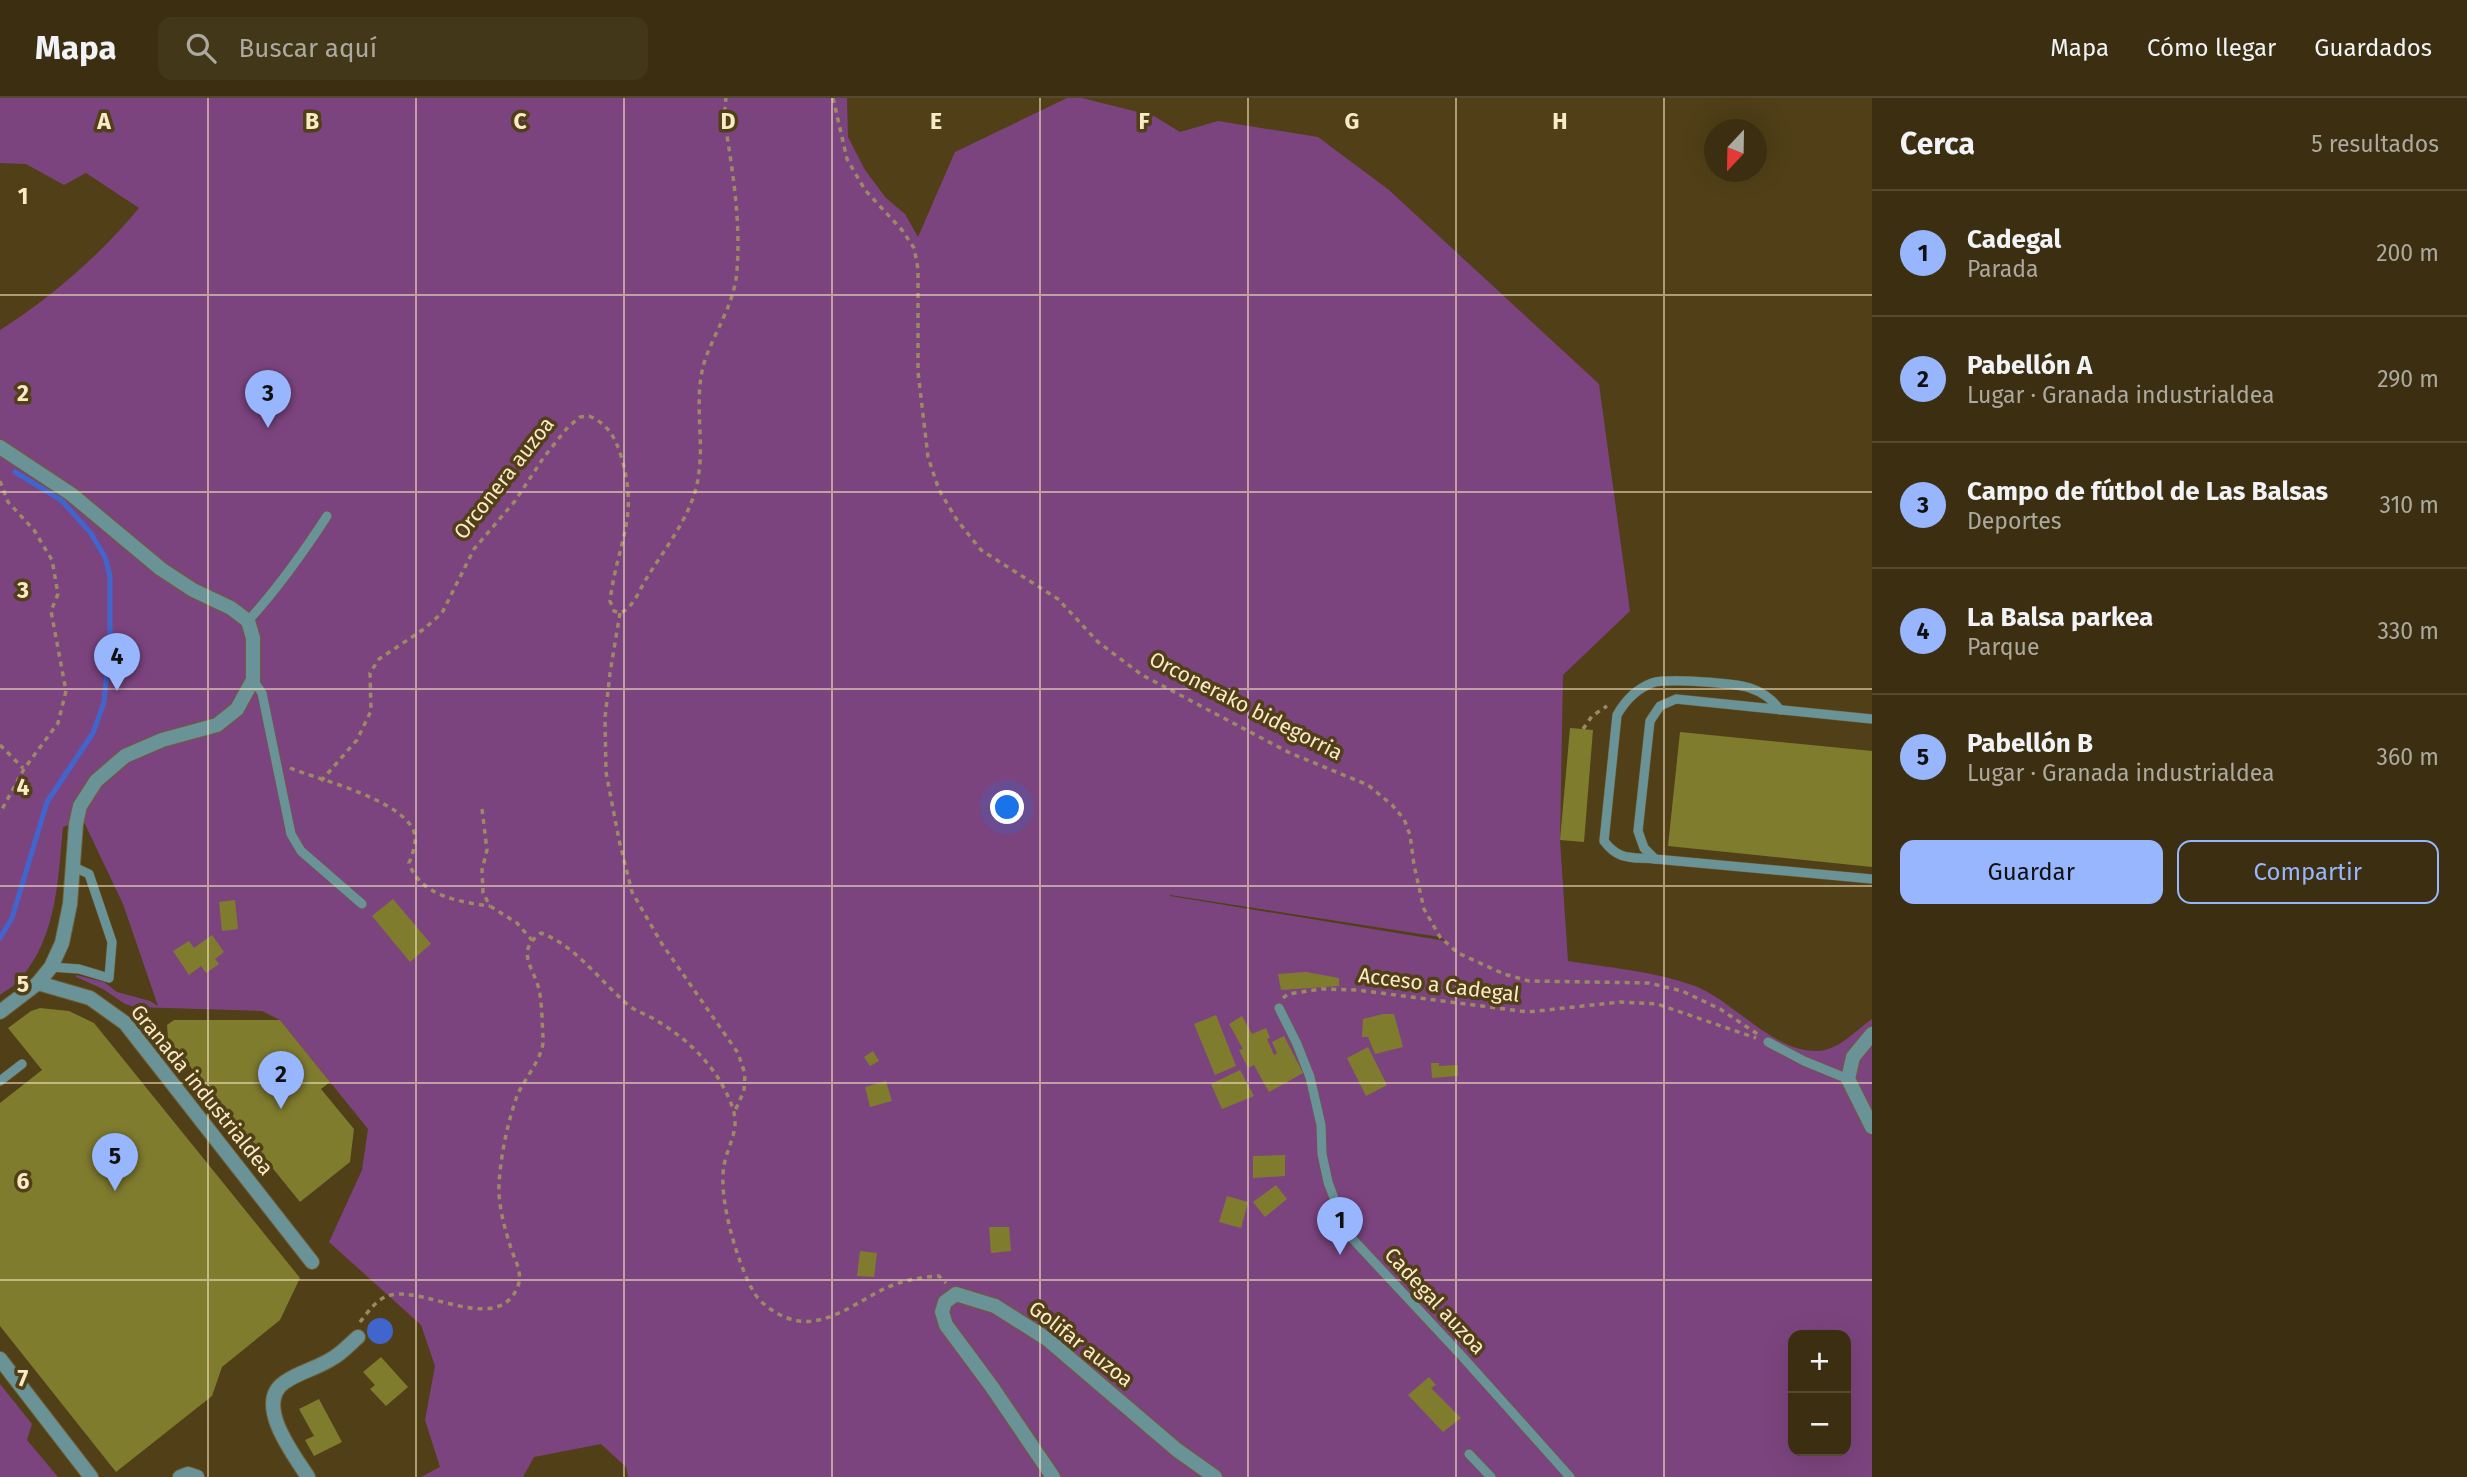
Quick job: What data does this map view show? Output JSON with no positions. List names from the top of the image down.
{
  "streets": {
    "street": ["Granada industrialdea", "Golifar auzoa"],
    "lane": ["Cadegal auzoa"],
    "path": ["Orconera auzoa", "Orconerako bidegorria", "Acceso a Cadegal"]
  },
  "crossings": [
    ["Orconerako bidegorria", "Acceso a Cadegal"],
    ["Acceso a Cadegal", "Cadegal auzoa"]
  ],
  "north": "bottom",
  "page": {
    "header": "Mapa",
    "search": "Buscar aquí",
    "nav": ["Mapa", "Cómo llegar", "Guardados"],
    "heading": ["Cerca", "5 resultados"],
    "list": [
      {
        "mark": "1",
        "name": "Cadegal",
        "note": "Parada",
        "value": "200 m"
      },
      {
        "mark": "2",
        "name": "Pabellón A",
        "note": "Lugar · Granada industrialdea",
        "value": "290 m"
      },
      {
        "mark": "3",
        "name": "Campo de fútbol de Las Balsas",
        "note": "Deportes",
        "value": "310 m"
      },
      {
        "mark": "4",
        "name": "La Balsa parkea",
        "note": "Parque",
        "value": "330 m"
      },
      {
        "mark": "5",
        "name": "Pabellón B",
        "note": "Lugar · Granada industrialdea",
        "value": "360 m"
      }
    ],
    "pins": [
      "3",
      "4",
      "2",
      "5",
      "1"
    ],
    "buttons": ["Guardar", "Compartir"],
    "map_buttons": ["+", "−"]
  },
  "grid": {
    "columns": [
      "A",
      "B",
      "C",
      "D",
      "E",
      "F",
      "G",
      "H"
    ],
    "rows": [
      "1",
      "2",
      "3",
      "4",
      "5",
      "6",
      "7"
    ]
  }
}
